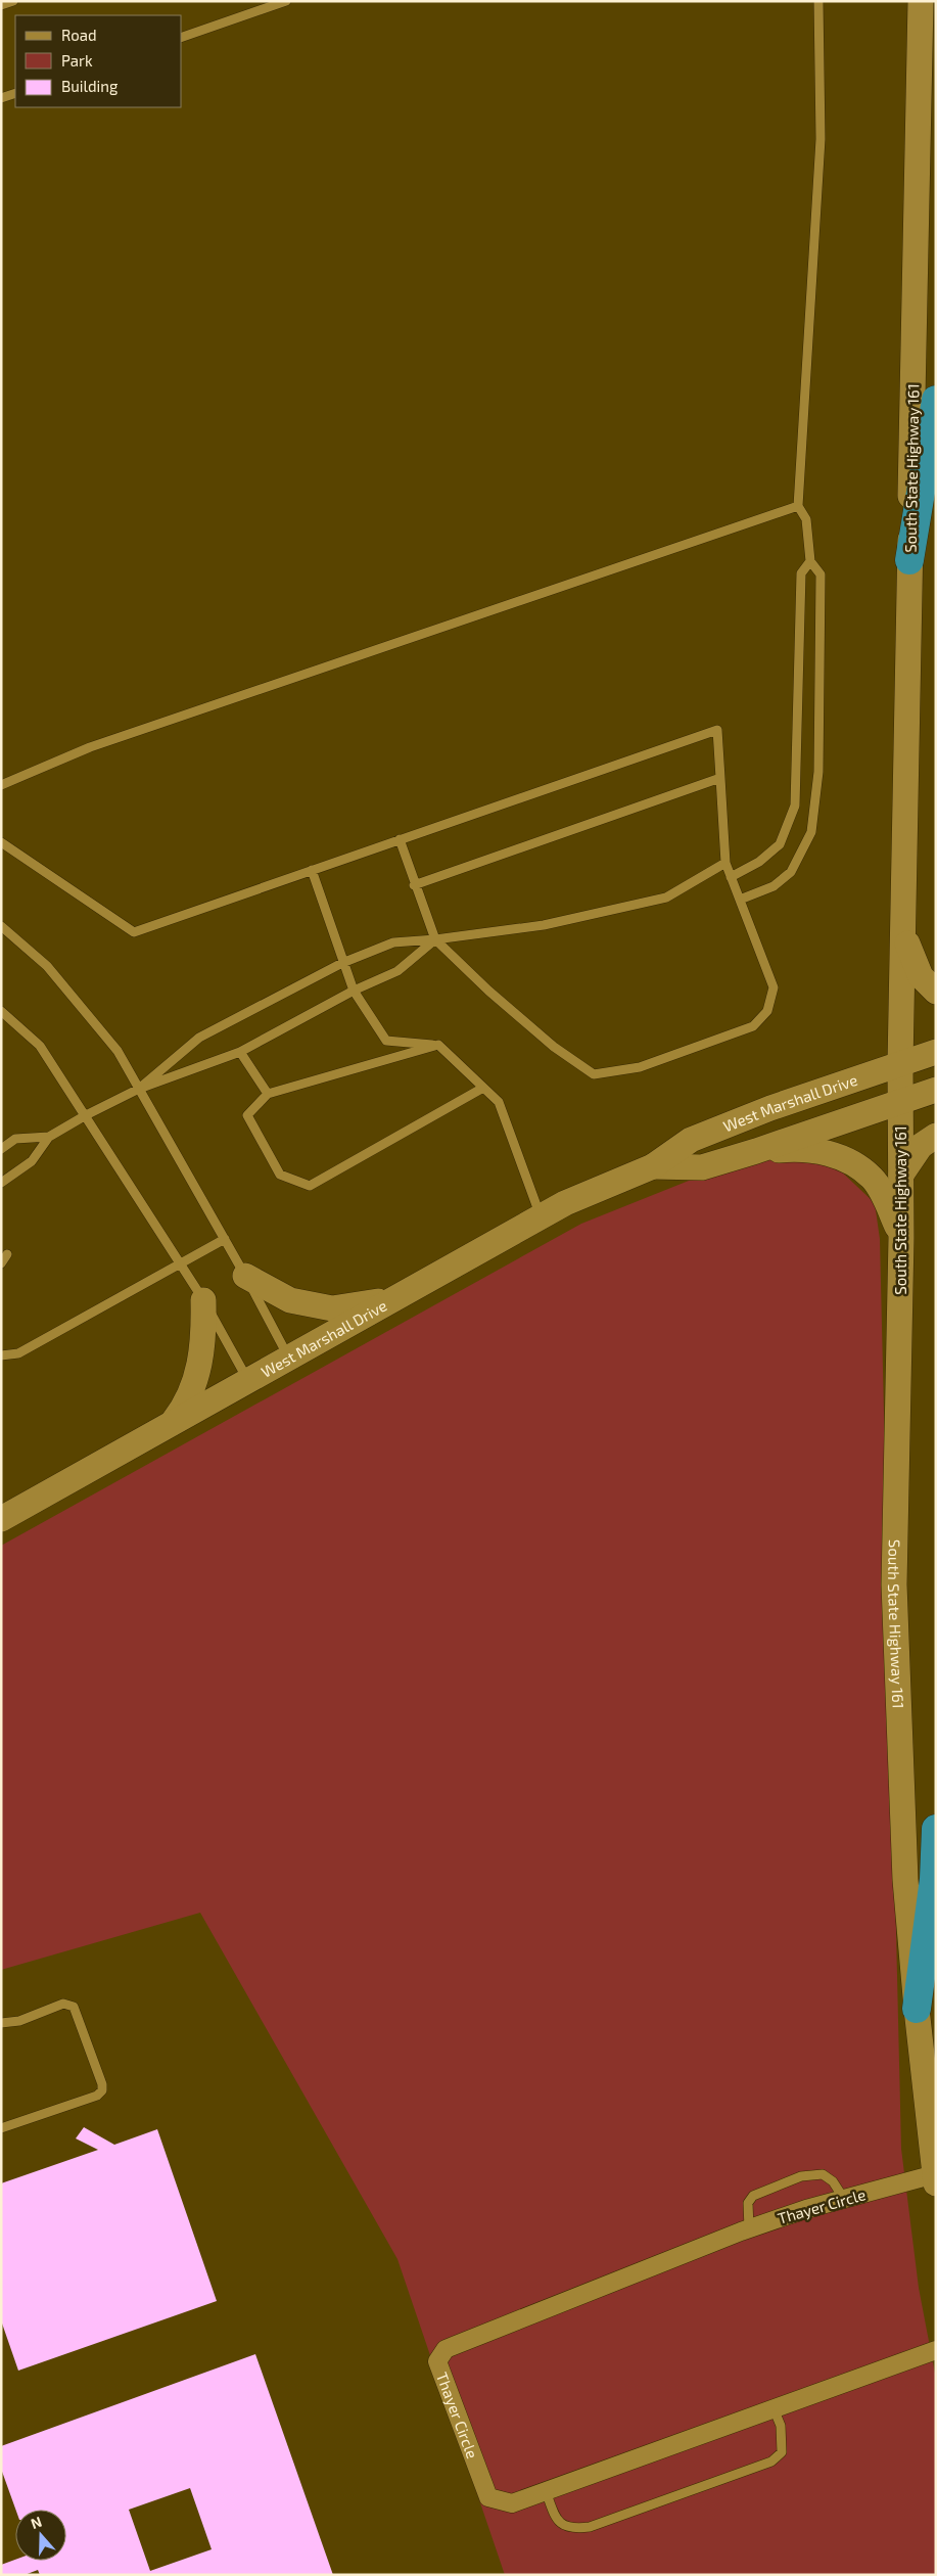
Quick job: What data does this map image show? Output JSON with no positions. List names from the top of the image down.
{
  "streets": {
    "main road": ["South State Highway 161", "West Marshall Drive"],
    "street": ["Thayer Circle"]
  },
  "crossings": [
    ["South State Highway 161", "West Marshall Drive"],
    ["South State Highway 161", "Thayer Circle"]
  ],
  "legend": ["Road", "Park", "Building"],
  "north": "top"
}
